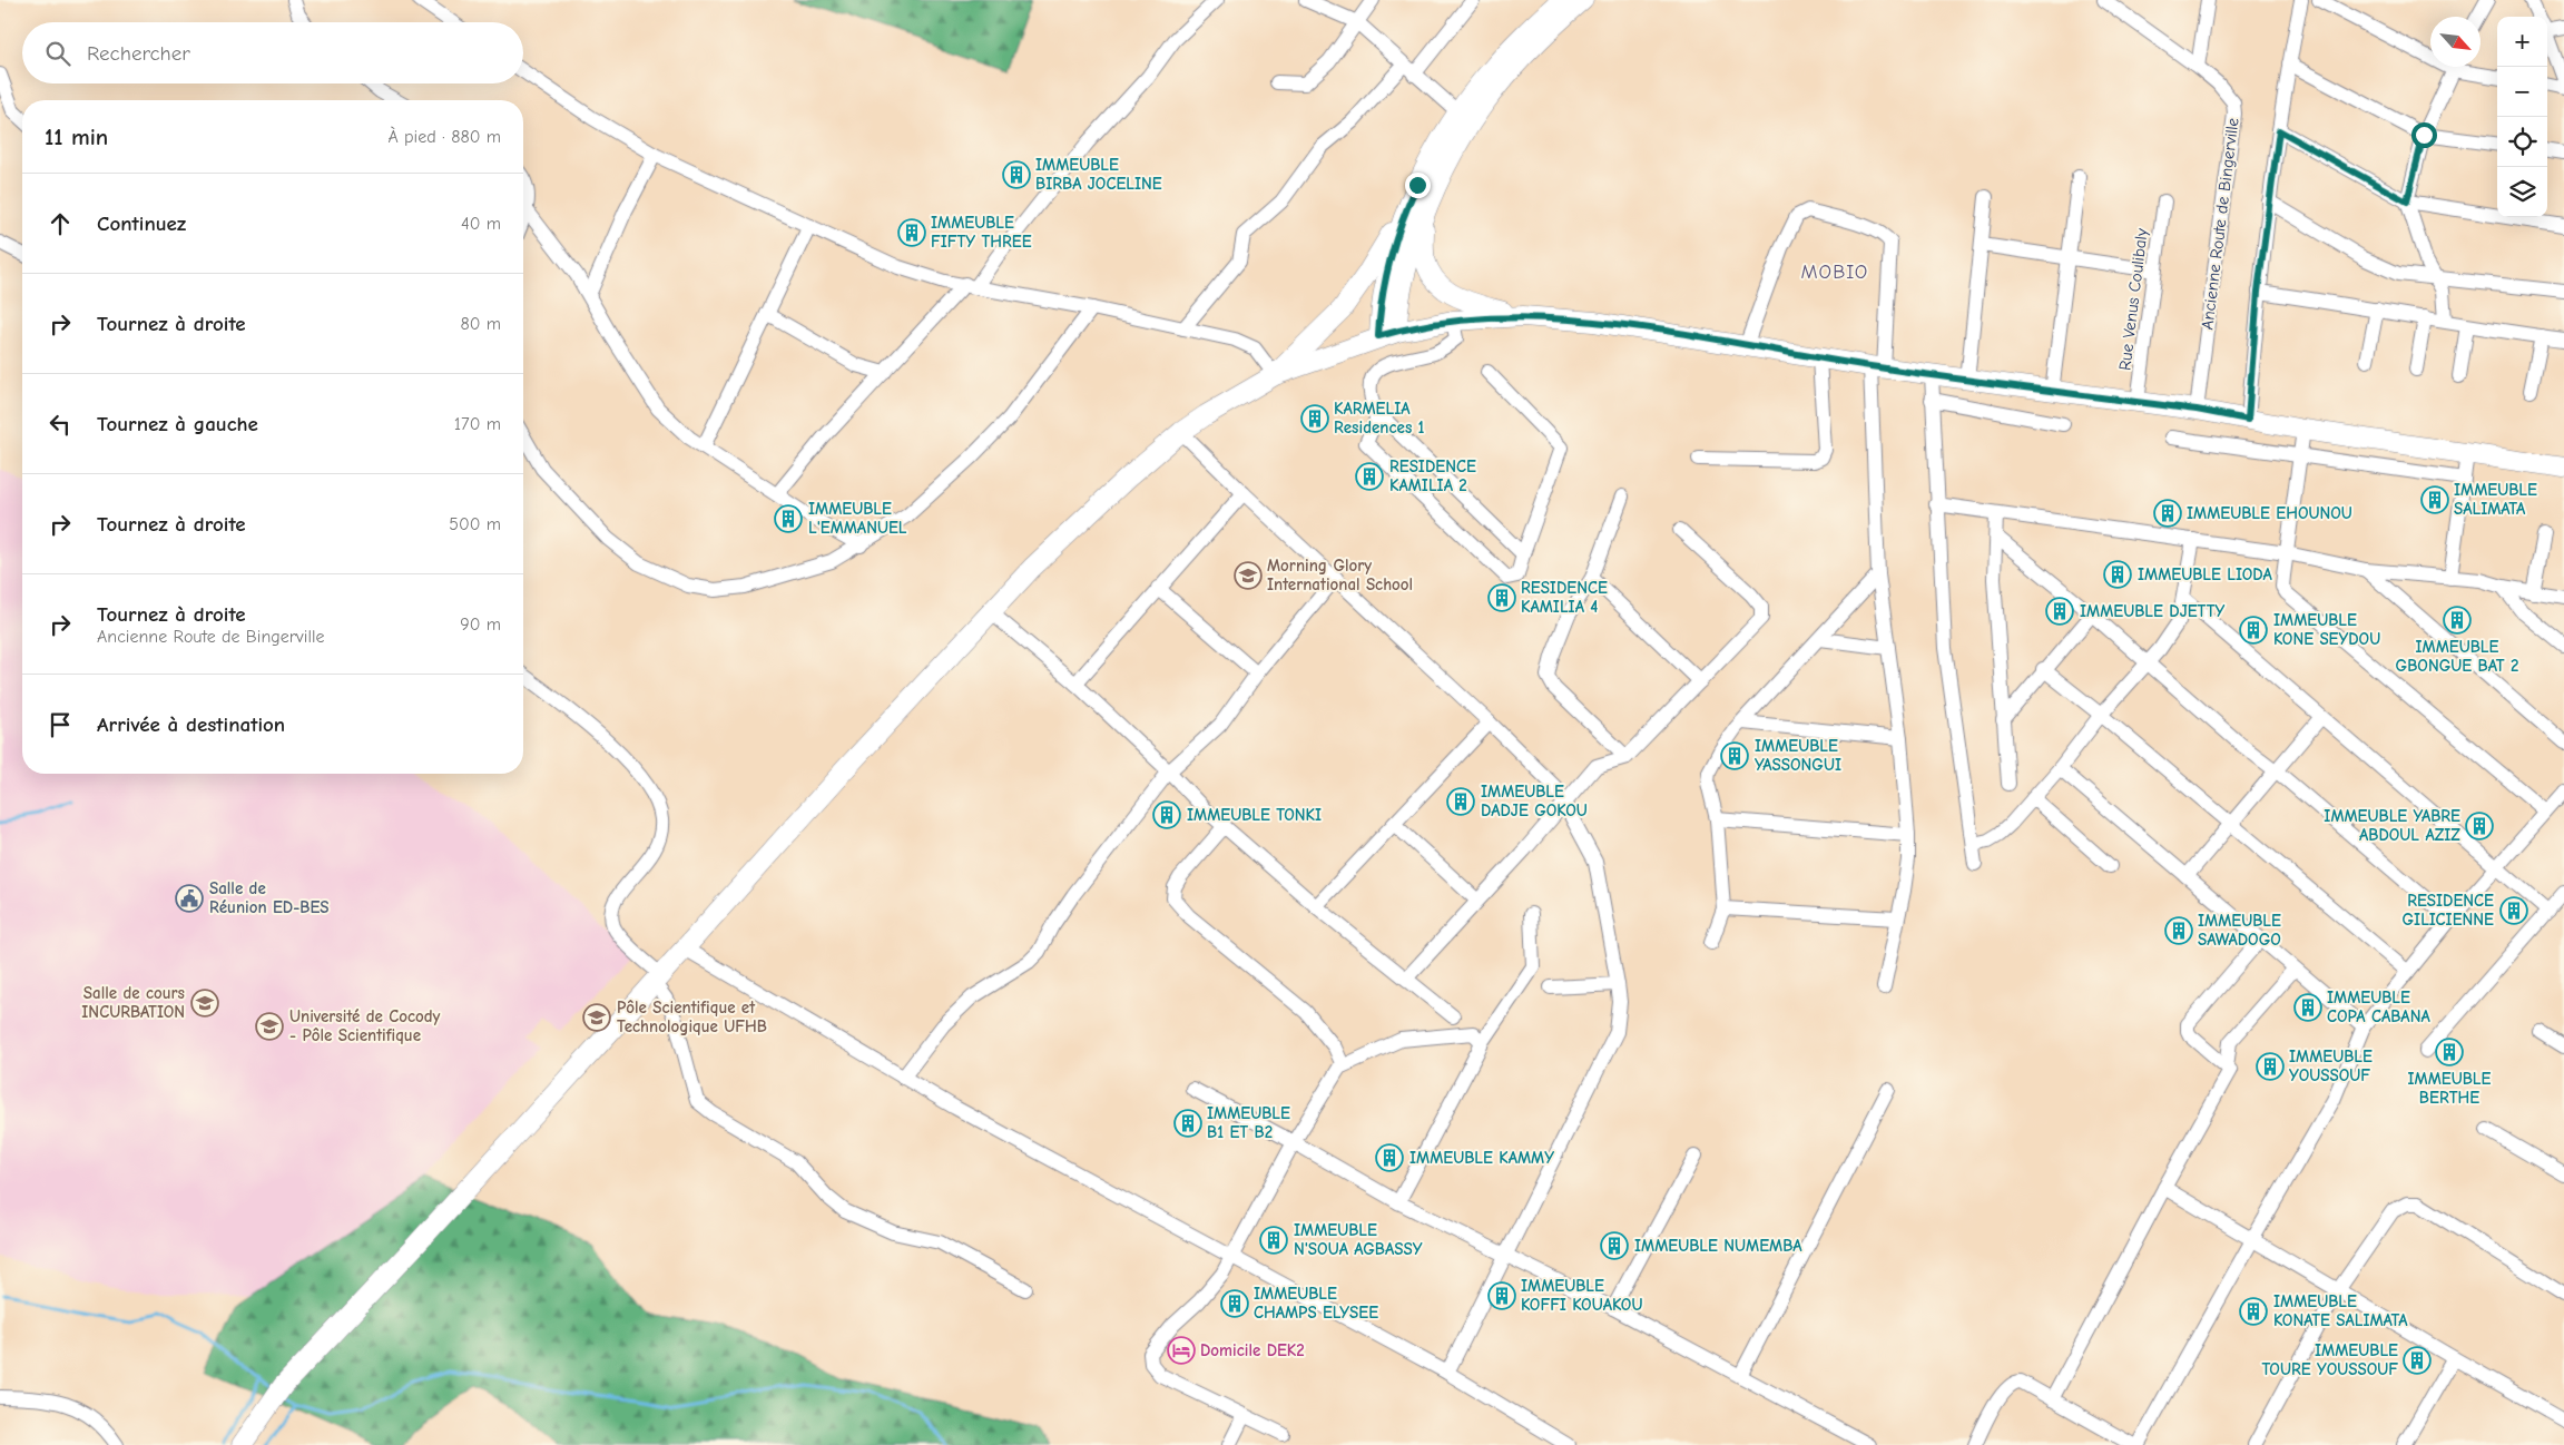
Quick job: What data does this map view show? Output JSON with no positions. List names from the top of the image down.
{
  "streets": {
    "street": ["Ancienne Route de Bingerville", "Rue Venus Coulibaly"]
  },
  "districts": ["MOBIO"],
  "places": {
    "building": [
      "IMMEUBLE BIRBA JOCELINE",
      "IMMEUBLE FIFTY THREE",
      "KARMELIA Residences 1",
      "RESIDENCE KAMILIA 2",
      "IMMEUBLE SALIMATA",
      "IMMEUBLE EHOUNOU",
      "IMMEUBLE L'EMMANUEL",
      "IMMEUBLE LIODA",
      "RESIDENCE KAMILIA 4",
      "IMMEUBLE DJETTY",
      "IMMEUBLE GBONGUE BAT 2",
      "IMMEUBLE KONE SEYDOU",
      "IMMEUBLE YASSONGUI",
      "IMMEUBLE DADJE GOKOU",
      "IMMEUBLE TONKI",
      "IMMEUBLE YABRE ABDOUL AZIZ",
      "RESIDENCE GILICIENNE",
      "IMMEUBLE SAWADOGO",
      "IMMEUBLE COPA CABANA",
      "IMMEUBLE BERTHE",
      "IMMEUBLE YOUSSOUF",
      "IMMEUBLE B1 ET B2",
      "IMMEUBLE KAMMY",
      "IMMEUBLE N'SOUA AGBASSY",
      "IMMEUBLE NUMEMBA",
      "IMMEUBLE KOFFI KOUAKOU",
      "IMMEUBLE CHAMPS ELYSEE",
      "IMMEUBLE KONATE SALIMATA",
      "IMMEUBLE TOURE YOUSSOUF"
    ],
    "school or university": [
      "Morning Glory International School",
      "Salle de cours INCURBATION",
      "Pôle Scientifique et Technologique UFHB",
      "Université de Cocody - Pôle Scientifique"
    ],
    "public building": ["Salle de Réunion ED-BES"],
    "hotel": ["Domicile DEK2"]
  },
  "north": "bottom right",
  "page": {
    "map_buttons": ["+", "−"],
    "search": "Rechercher",
    "heading": ["11 min", "À pied · 880 m"],
    "list": [
      ["Continuez", "40 m"],
      ["Tournez à droite", "80 m"],
      ["Tournez à gauche", "170 m"],
      ["Tournez à droite", "500 m"],
      ["Tournez à droite", "Ancienne Route de Bingerville", "90 m"],
      "Arrivée à destination"
    ]
  }
}
